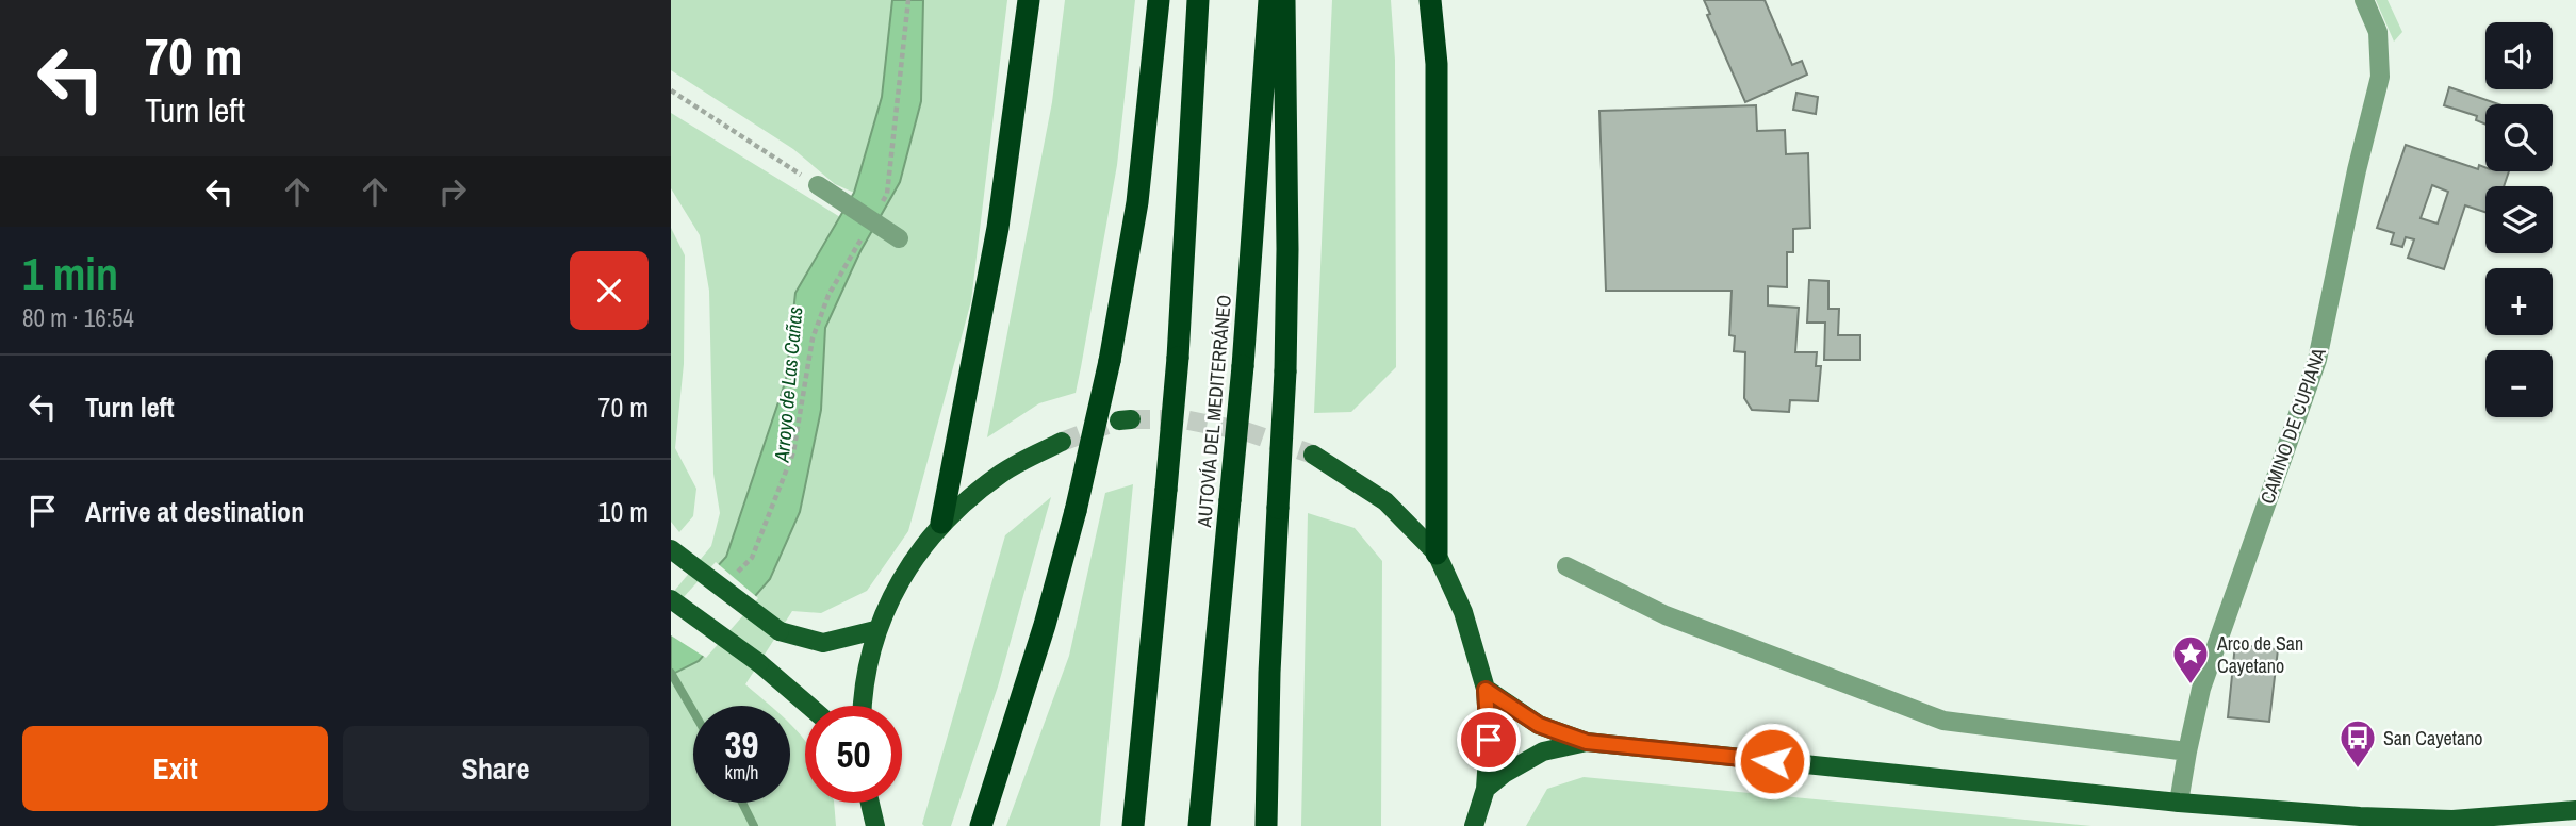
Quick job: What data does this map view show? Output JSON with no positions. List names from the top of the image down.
{
  "streets": {
    "highway": ["AUTOVÍA DEL MEDITERRÁNEO"],
    "street": ["CAMINO DE CUPIANA"]
  },
  "water": ["Arroyo de Las Cañas"],
  "places": {
    "place": ["Arco de San Cayetano"],
    "bus stop": ["San Cayetano"]
  },
  "page": {
    "turn": ["70 m", "Turn left"],
    "map_buttons": ["+", "−"],
    "heading": ["1 min", "80 m · 16:54"],
    "list": [
      {
        "name": "Turn left",
        "value": "70 m"
      },
      {
        "name": "Arrive at destination",
        "value": "10 m"
      }
    ],
    "speed": "39 km/h",
    "limit": "50",
    "buttons": ["Exit", "Share"]
  }
}
